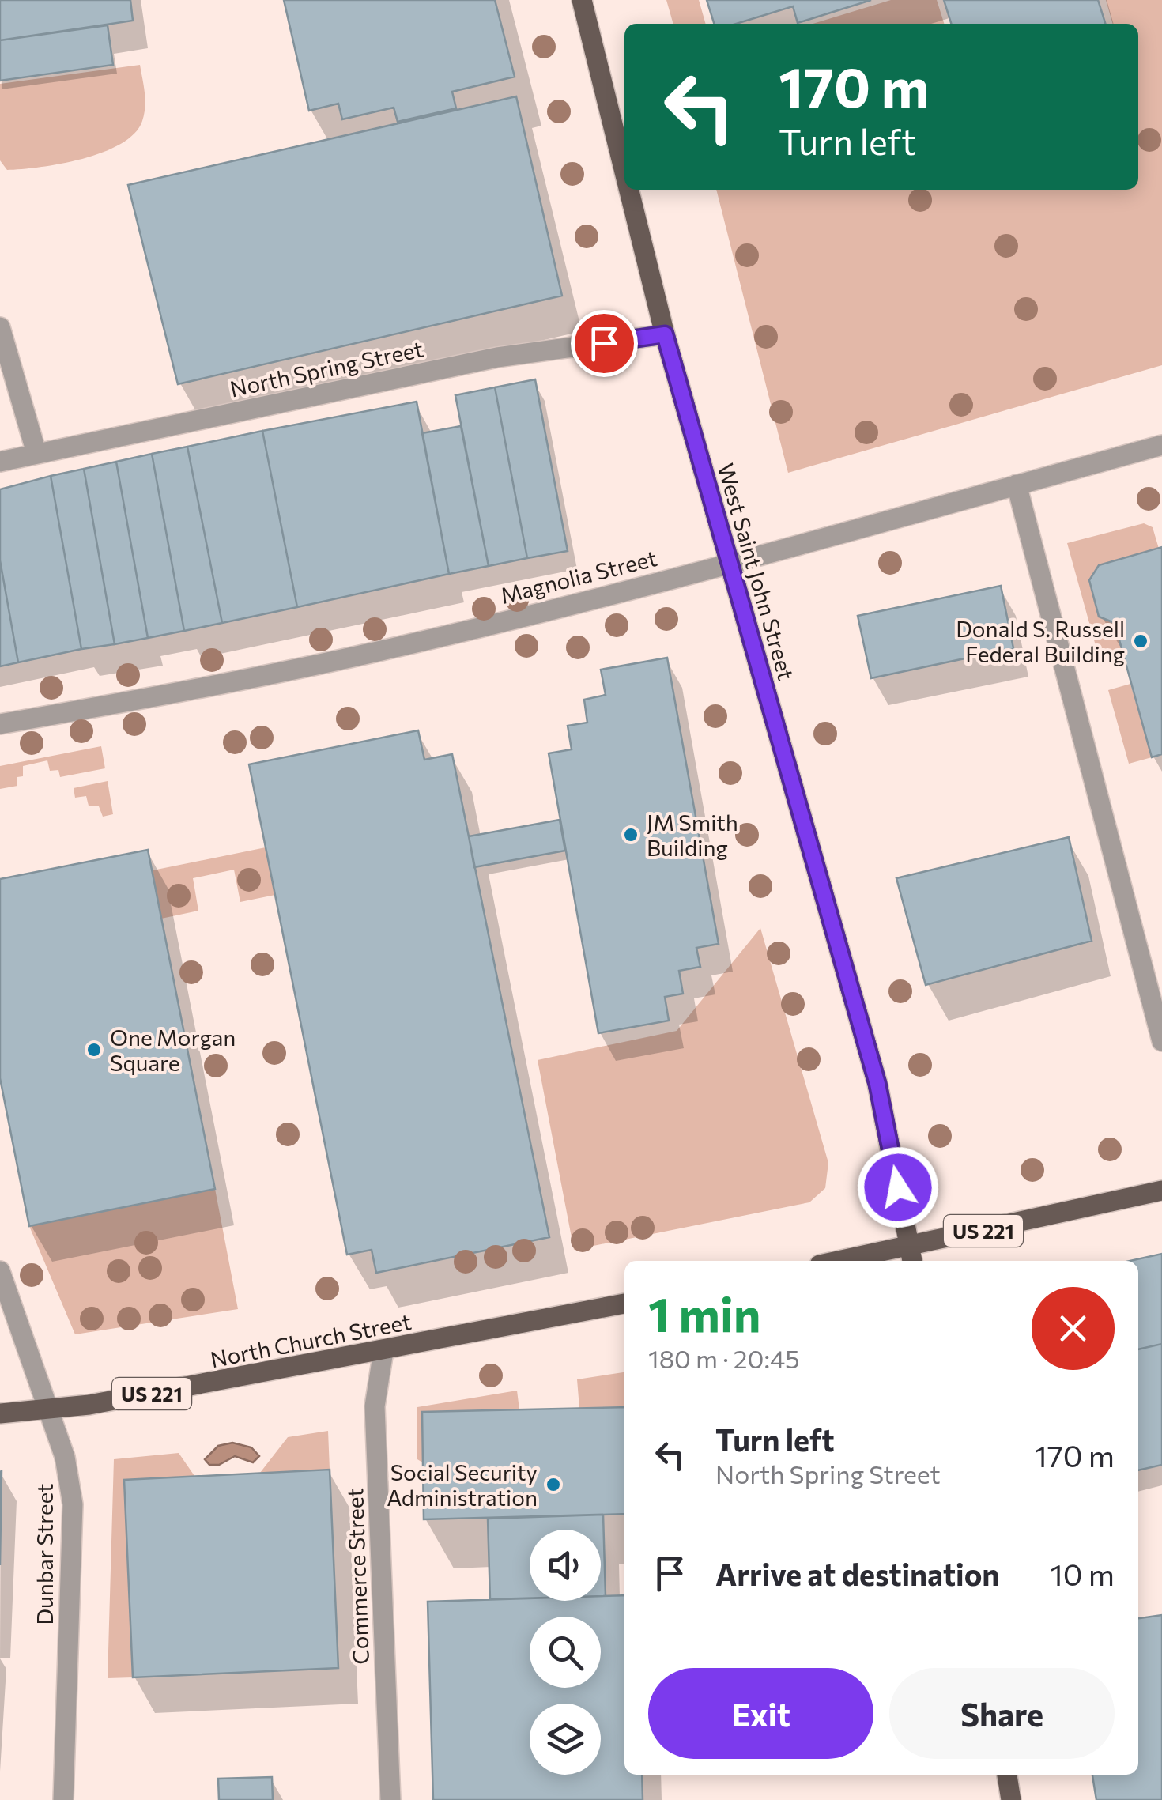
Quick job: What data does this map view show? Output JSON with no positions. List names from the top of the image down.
{
  "streets": {
    "main road": ["West Saint John Street", "US 221", "North Church Street"],
    "street": [
      "North Spring Street",
      "Magnolia Street",
      "Dunbar Street",
      "Commerce Street"
    ]
  },
  "crossings": [
    ["North Spring Street", "West Saint John Street"],
    ["West Saint John Street", "Magnolia Street"],
    ["West Saint John Street", "US 221"],
    ["North Church Street", "Dunbar Street"],
    ["North Church Street", "Commerce Street"]
  ],
  "places": [
    "Donald S. Russell Federal Building",
    "JM Smith Building",
    "One Morgan Square",
    "Social Security Administration"
  ],
  "page": {
    "turn": ["170 m", "Turn left"],
    "heading": ["1 min", "180 m · 20:45"],
    "list": [
      {
        "name": "Turn left",
        "note": "North Spring Street",
        "value": "170 m"
      },
      {
        "name": "Arrive at destination",
        "value": "10 m"
      }
    ],
    "buttons": ["Exit", "Share"]
  }
}
